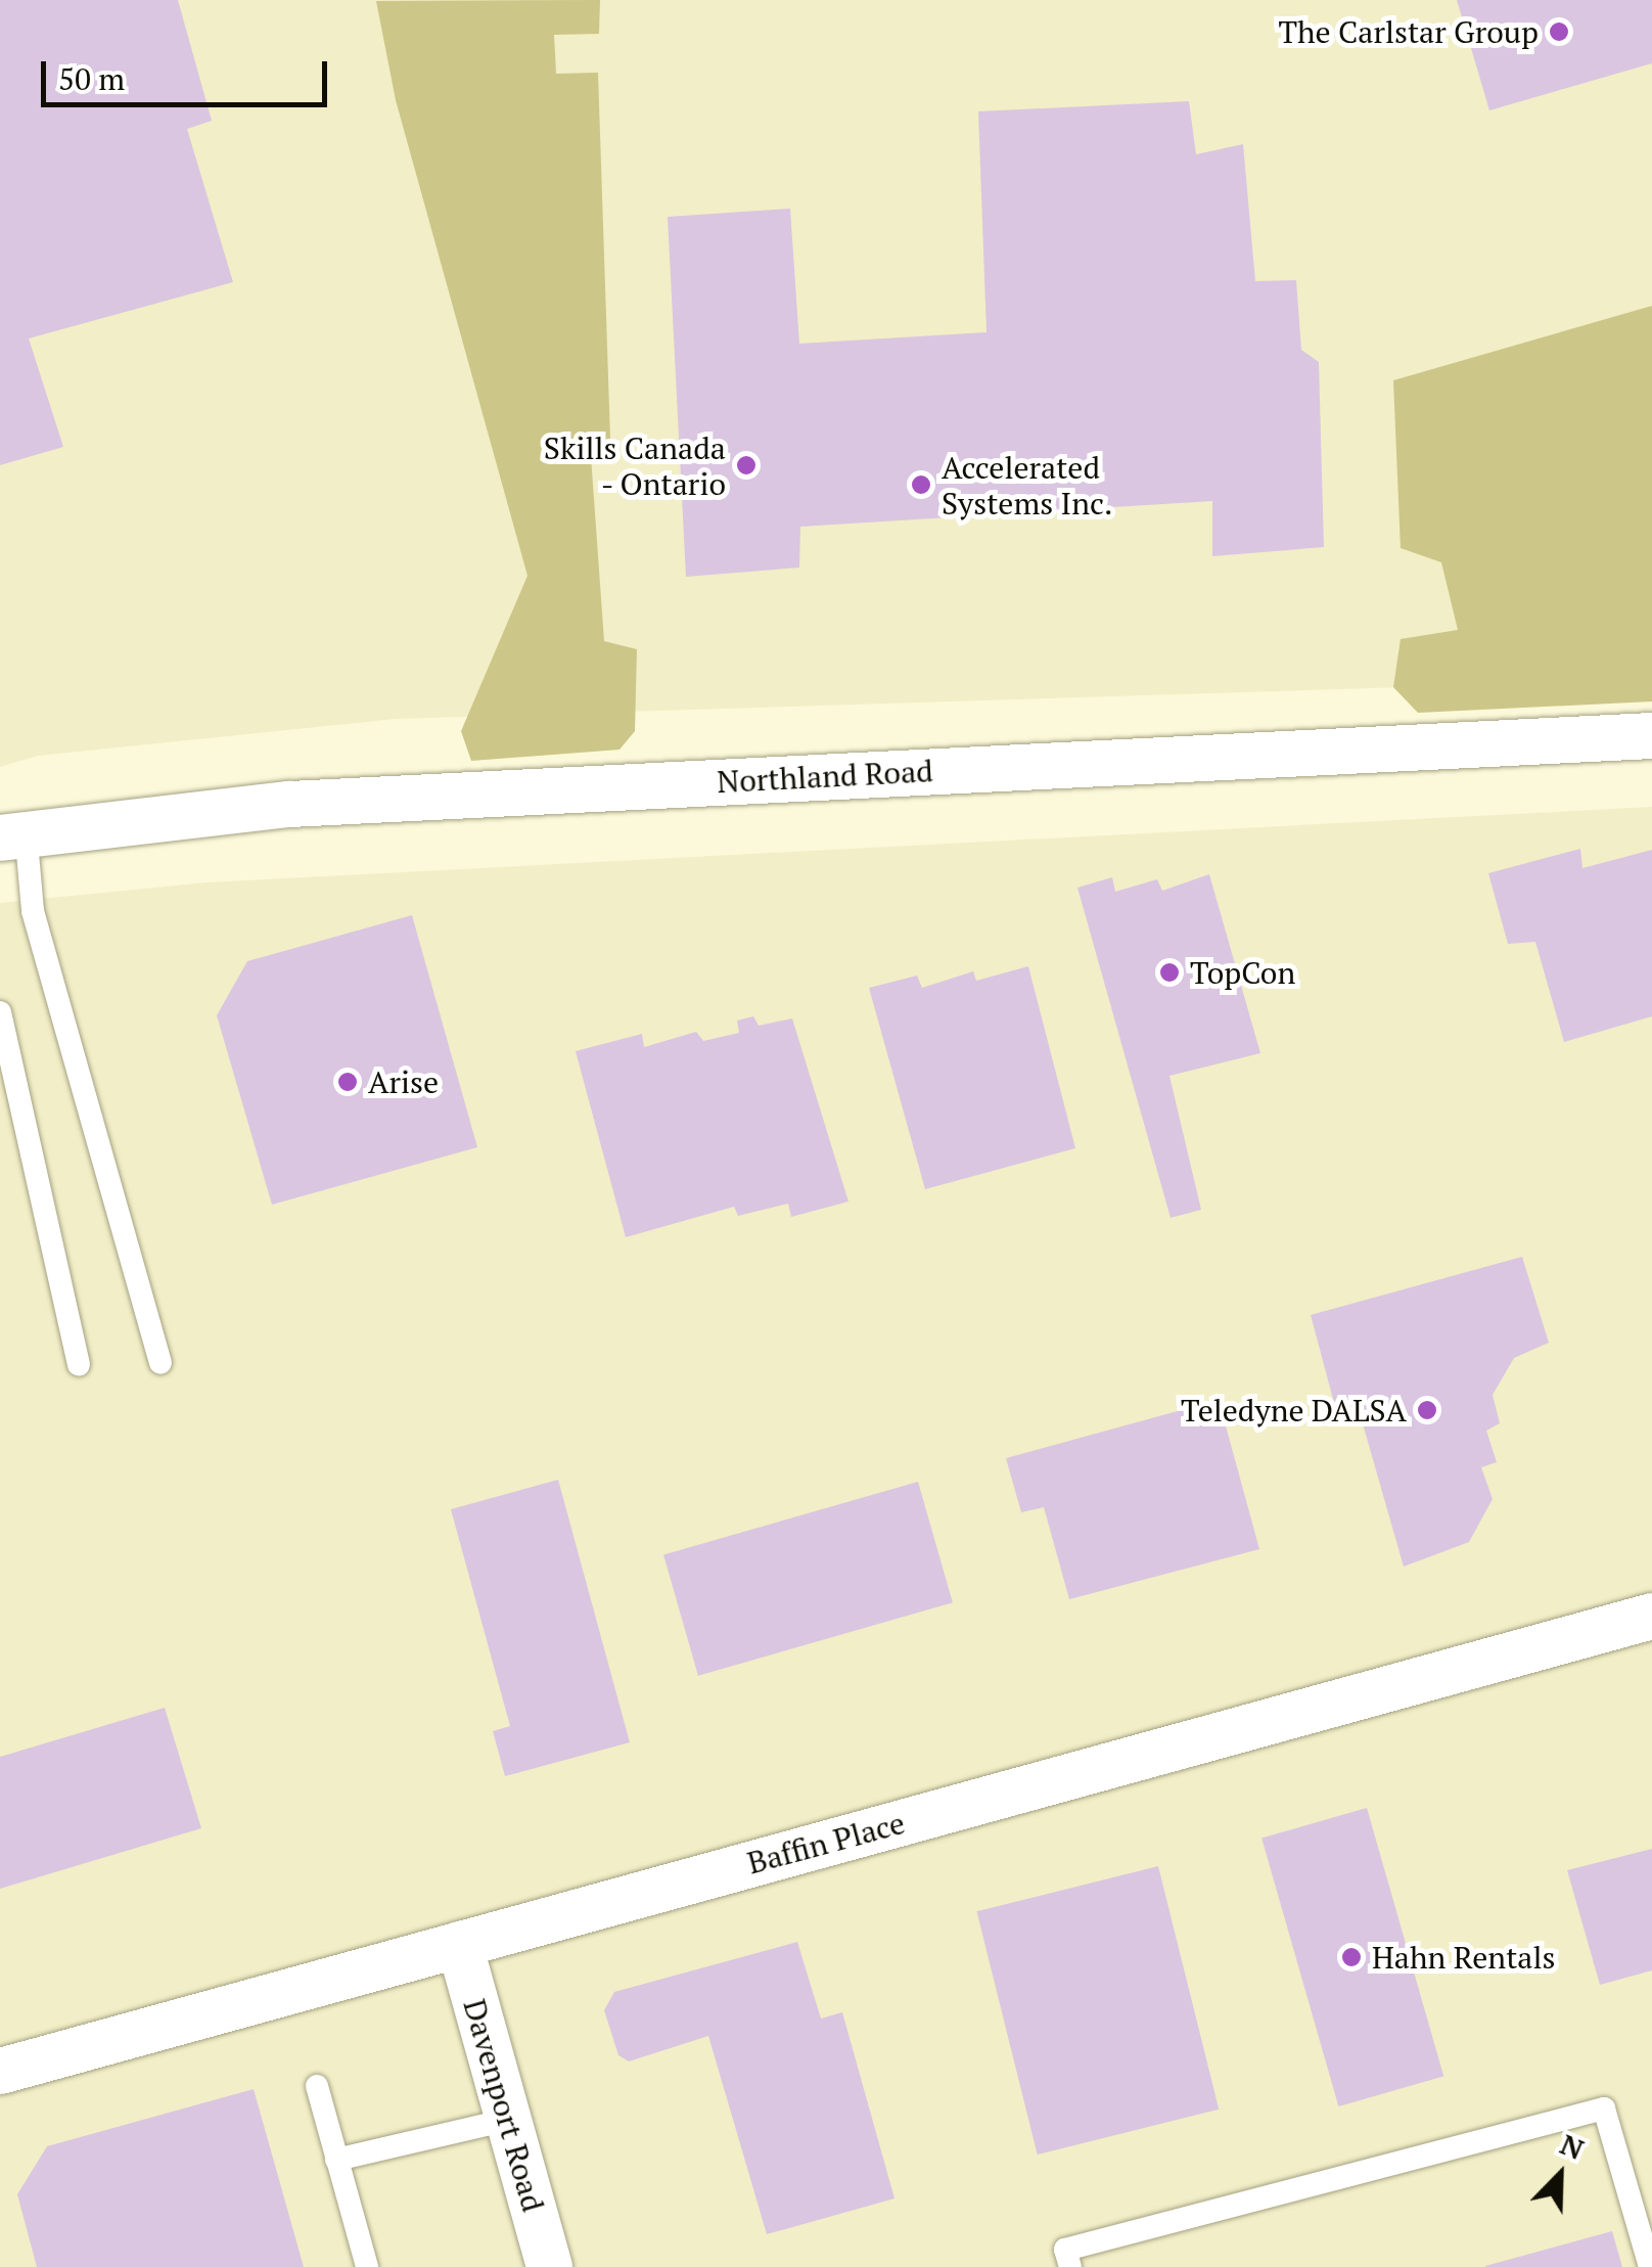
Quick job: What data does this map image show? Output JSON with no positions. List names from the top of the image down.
{
  "streets": {
    "street": ["Northland Road", "Baffin Place", "Davenport Road"]
  },
  "crossings": [
    ["Baffin Place", "Davenport Road"]
  ],
  "places": [
    "The Carlstar Group",
    "Skills Canada - Ontario",
    "Accelerated Systems Inc.",
    "TopCon",
    "Arise",
    "Teledyne DALSA",
    "Hahn Rentals"
  ],
  "scale_bar": "50 m",
  "north": "top right"
}
